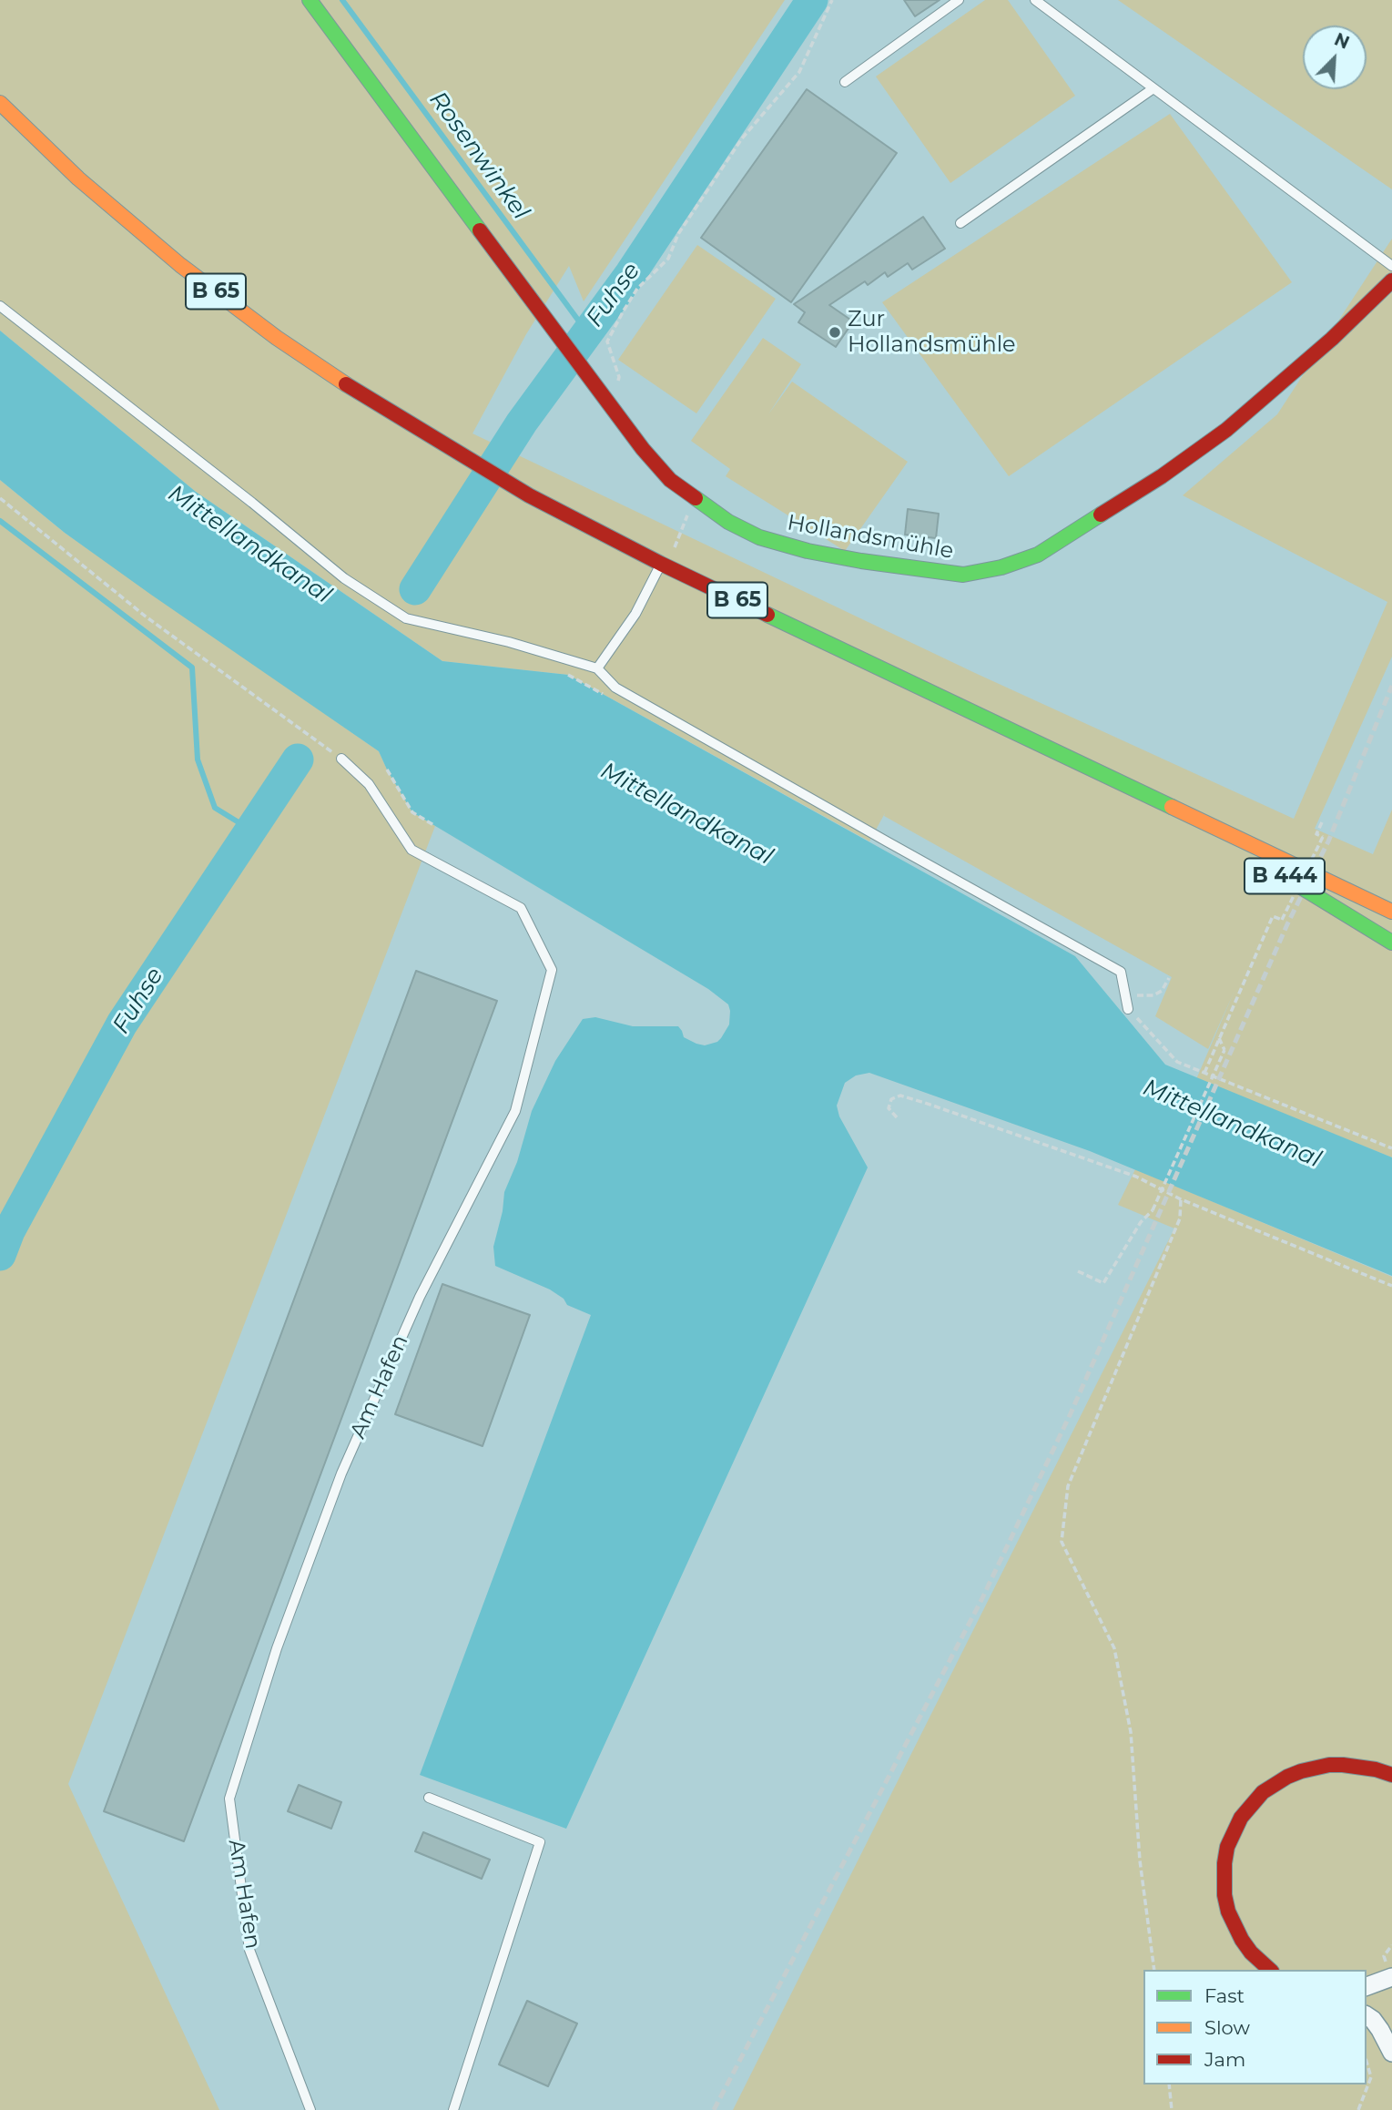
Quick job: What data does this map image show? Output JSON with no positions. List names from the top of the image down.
{
  "streets": {
    "main road": ["B 65", "Hollandsmühle", "B 444"],
    "lane": ["Am Hafen"]
  },
  "crossings": [
    ["B 65", "B 444"]
  ],
  "water": ["Rosenwinkel", "Fuhse", "Mittellandkanal"],
  "places": ["Zur Hollandsmühle"],
  "legend": ["Fast", "Slow", "Jam"],
  "north": "top right"
}
